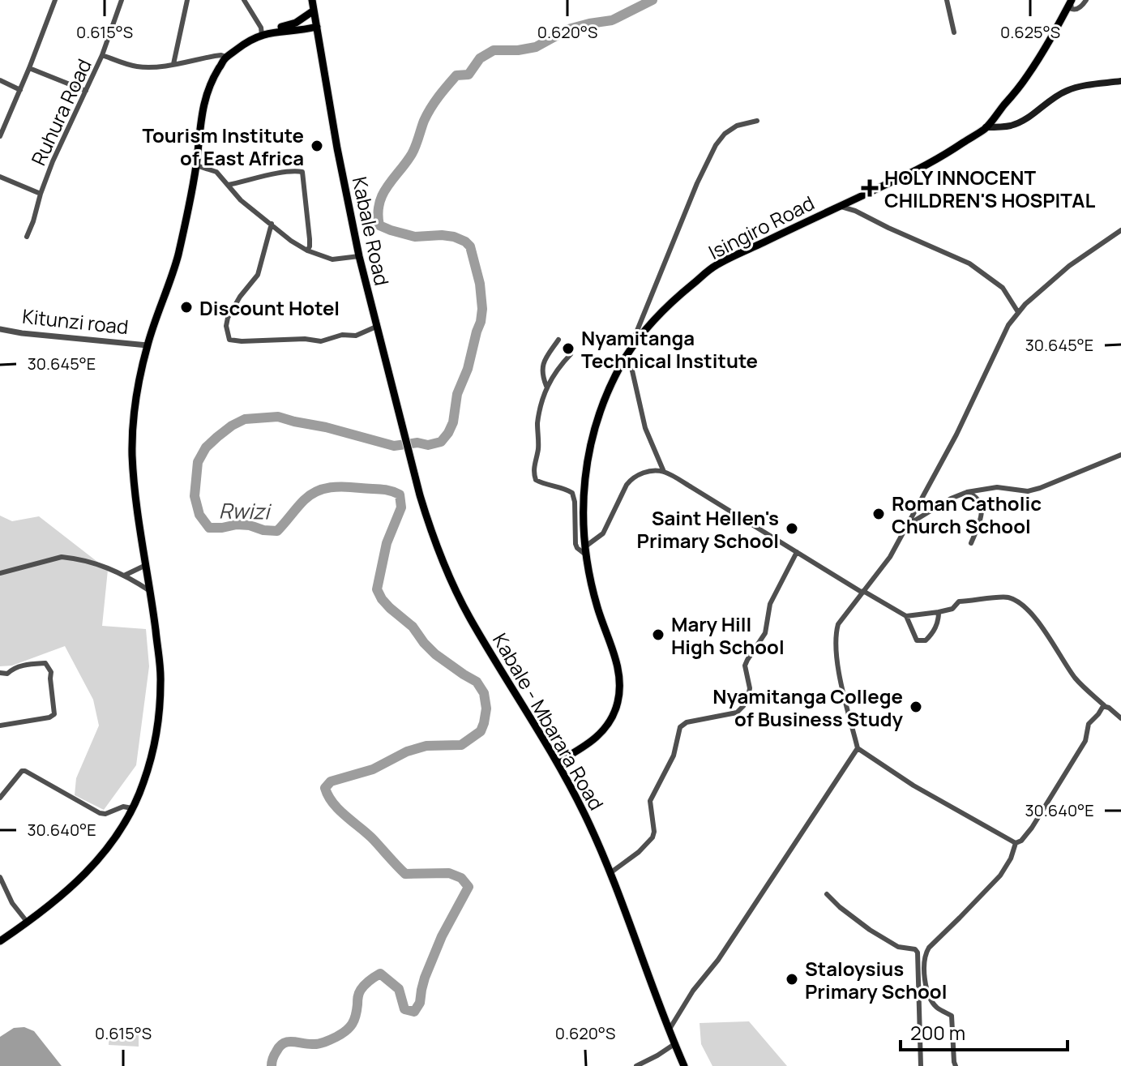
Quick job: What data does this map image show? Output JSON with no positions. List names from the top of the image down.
{
  "streets": {
    "main road": ["Isingiro Road", "Kabale Road", "Kabale - Mbarara Road"],
    "street": ["Ruhura Road", "Kitunzi road"]
  },
  "crossings": [
    ["Isingiro Road", "Kabale - Mbarara Road"],
    ["Kabale Road", "Kabale - Mbarara Road"]
  ],
  "water": ["Rwizi"],
  "places": {
    "other": [
      "Tourism Institute of East Africa",
      "Discount Hotel",
      "Nyamitanga Technical Institute",
      "Roman Catholic Church School",
      "Saint Hellen's Primary School",
      "Mary Hill High School",
      "Nyamitanga College of Business Study",
      "Staloysius Primary School"
    ],
    "health": ["HOLY INNOCENT CHILDREN'S HOSPITAL"]
  },
  "scale_bar": "200 m",
  "coordinates": [
    "0.615°S",
    "0.620°S",
    "0.625°S",
    "30.645°E",
    "30.640°E"
  ]
}
